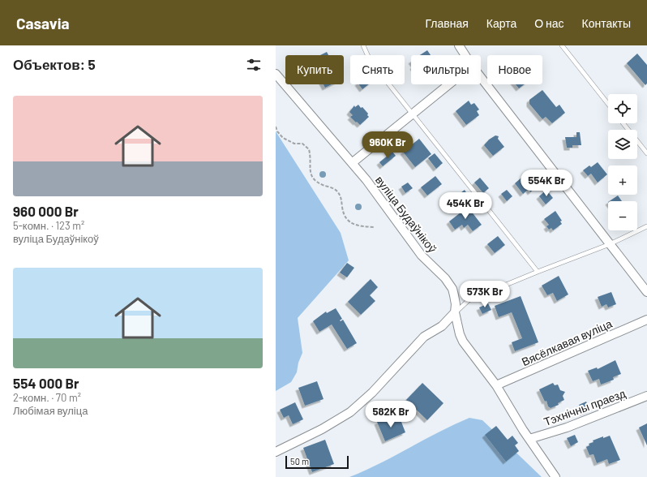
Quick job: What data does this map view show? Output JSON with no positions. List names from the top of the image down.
{
  "streets": {
    "street": ["вуліца Будаўнікоў", "Вясёлкавая вуліца", "Тэхнічны праезд"]
  },
  "crossings": [
    ["вуліца Будаўнікоў", "Вясёлкавая вуліца"],
    ["вуліца Будаўнікоў", "Тэхнічны праезд"]
  ],
  "scale_bar": "50 m",
  "page": {
    "header": "Casavia",
    "nav": [
      "Главная",
      "Карта",
      "О нас",
      "Контакты"
    ],
    "heading": "Объектов: 5",
    "chip": [
      "Купить",
      "Снять",
      "Фильтры",
      "Новое"
    ],
    "list": [
      {
        "name": "960 000 Br",
        "note": "5-комн. · 123 m² · вуліца Будаўнікоў"
      },
      {
        "name": "554 000 Br",
        "note": "2-комн. · 70 m² · Любімая вуліца"
      }
    ],
    "map_buttons": ["+", "−"],
    "price": [
      "960K Br",
      "554K Br",
      "454K Br",
      "573K Br",
      "582K Br"
    ],
    "scale": "50 m"
  }
}
